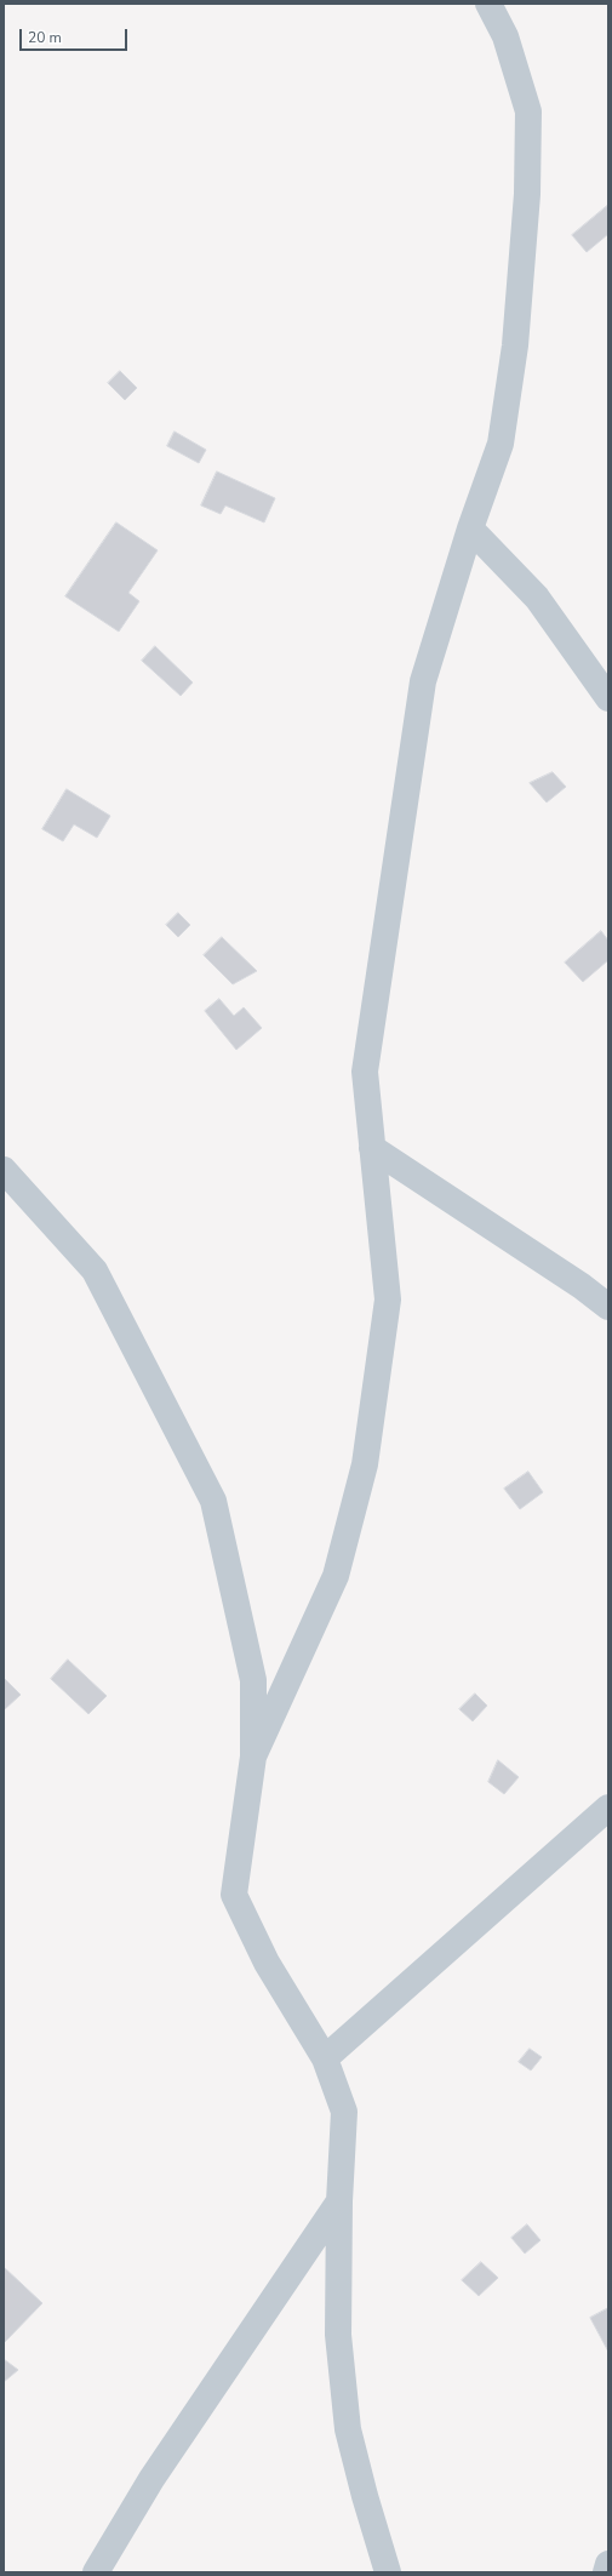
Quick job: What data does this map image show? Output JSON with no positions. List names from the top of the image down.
{
  "scale_bar": "20 m"
}
